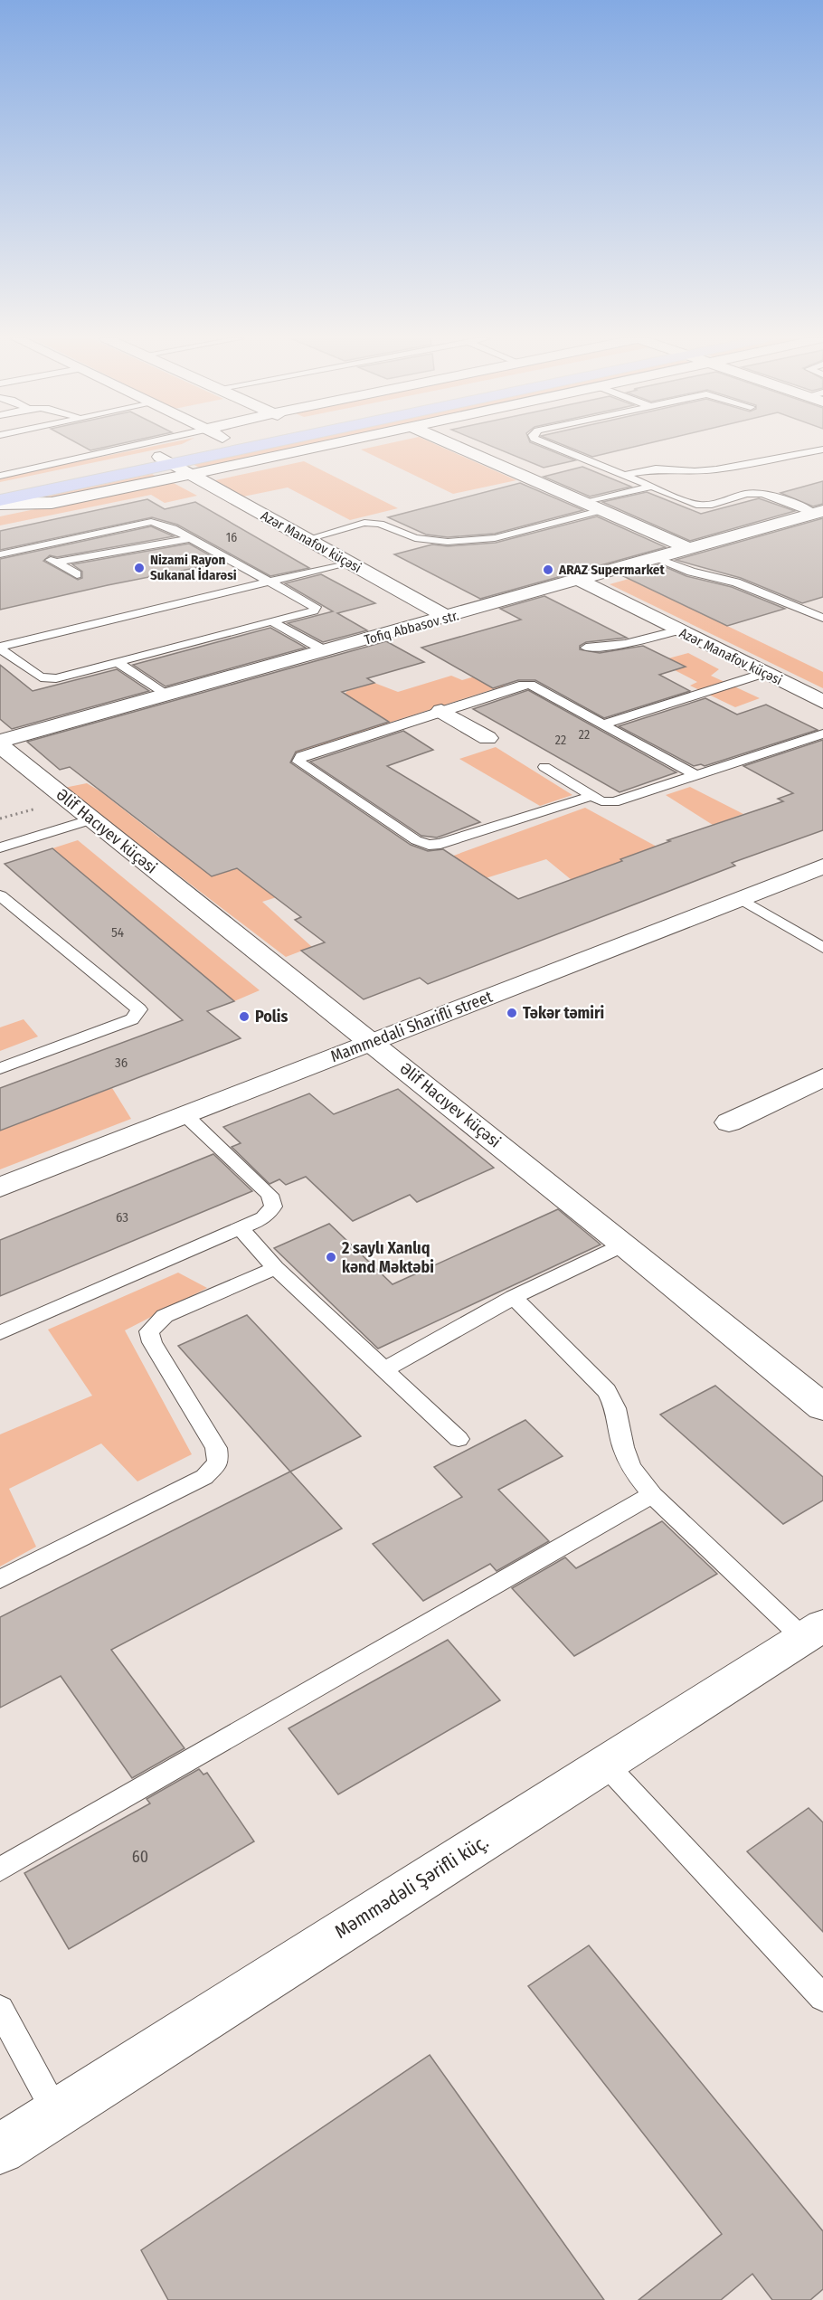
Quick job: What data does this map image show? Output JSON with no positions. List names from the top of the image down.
{
  "streets": {
    "street": [
      "Azər Manafov küçəsi",
      "Tofiq Abbasov str.",
      "Əlif Hacıyev küçəsi",
      "Mammedali Sharifli street",
      "Məmmədəli Şərifli küç."
    ]
  },
  "crossings": [
    ["Azər Manafov küçəsi", "Tofiq Abbasov str."],
    ["Tofiq Abbasov str.", "Əlif Hacıyev küçəsi"],
    ["Əlif Hacıyev küçəsi", "Mammedali Sharifli street"]
  ],
  "places": [
    "Nizami Rayon Sukanal İdarəsi",
    "ARAZ Supermarket",
    "Təkər təmiri",
    "Polis",
    "2 saylı Xanlıq kənd Məktəbi"
  ],
  "house_numbers": [
    "16",
    "22",
    "22",
    "54",
    "36",
    "63",
    "60"
  ]
}
